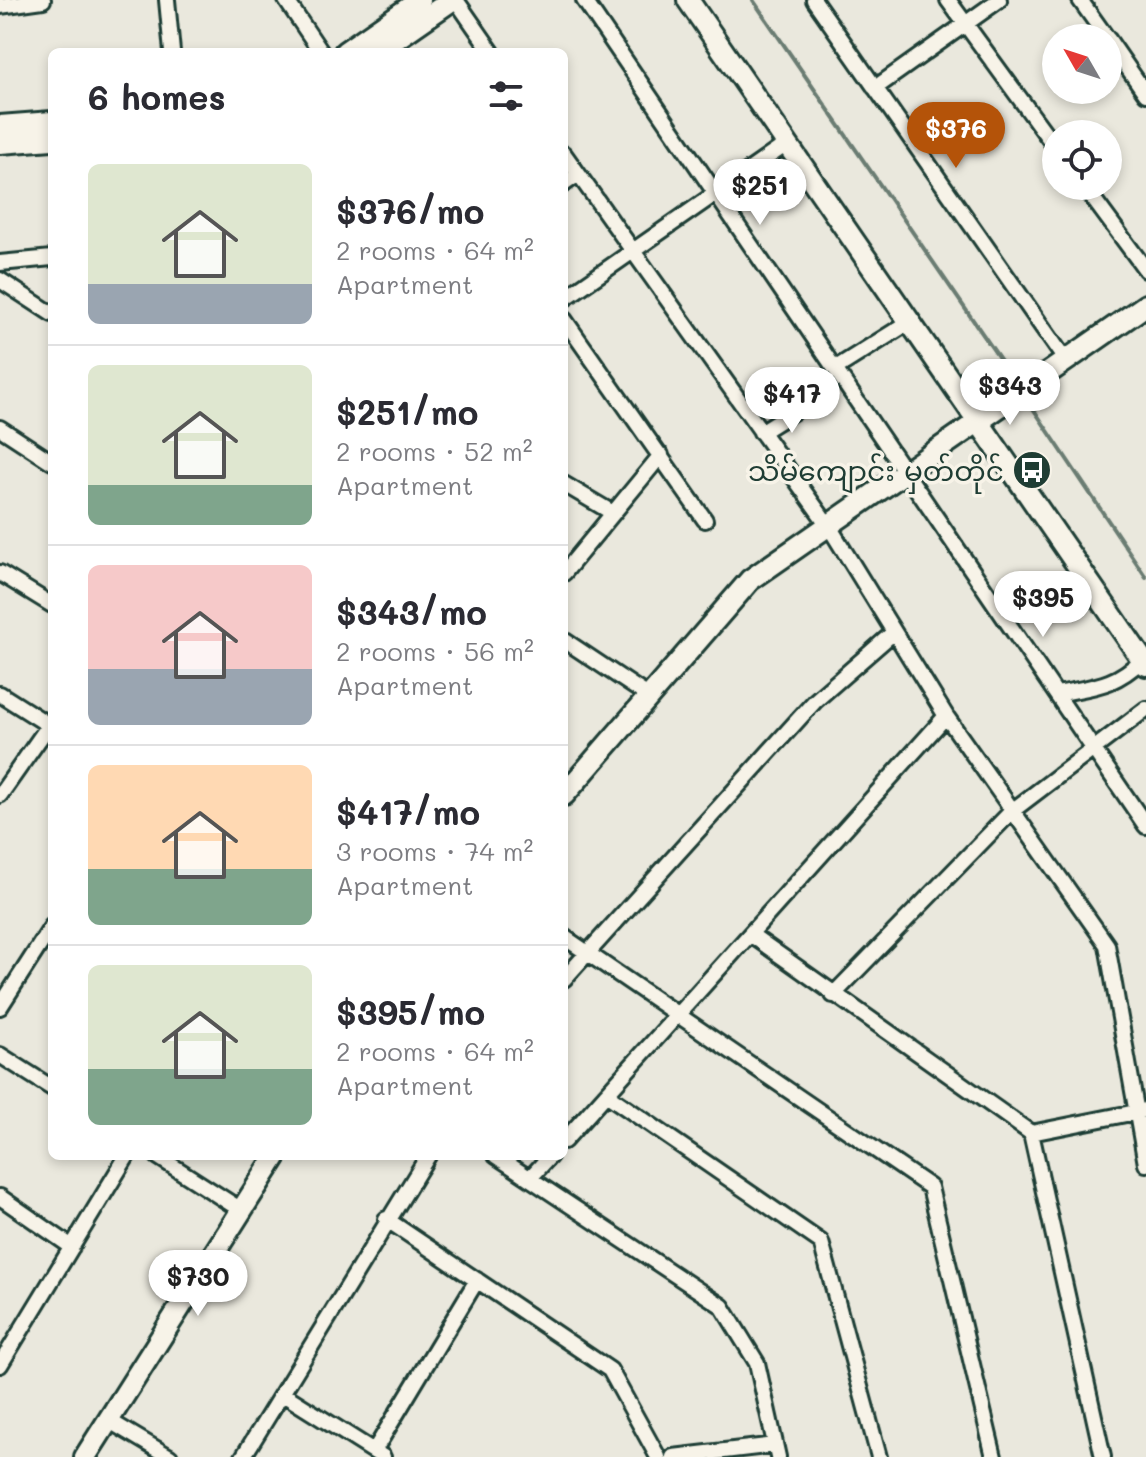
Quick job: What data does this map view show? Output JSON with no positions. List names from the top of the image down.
{
  "places": {
    "bus stop": ["သိမ်ကျောင်း မှတ်တိုင်"]
  },
  "north": "top left",
  "page": {
    "heading": "6 homes",
    "price": [
      "$376",
      "$251",
      "$343",
      "$417",
      "$395",
      "$730"
    ],
    "list": [
      {
        "name": "$376/mo",
        "note": "2 rooms · 64 m² · Apartment"
      },
      {
        "name": "$251/mo",
        "note": "2 rooms · 52 m² · Apartment"
      },
      {
        "name": "$343/mo",
        "note": "2 rooms · 56 m² · Apartment"
      },
      {
        "name": "$417/mo",
        "note": "3 rooms · 74 m² · Apartment"
      },
      {
        "name": "$395/mo",
        "note": "2 rooms · 64 m² · Apartment"
      }
    ]
  }
}
